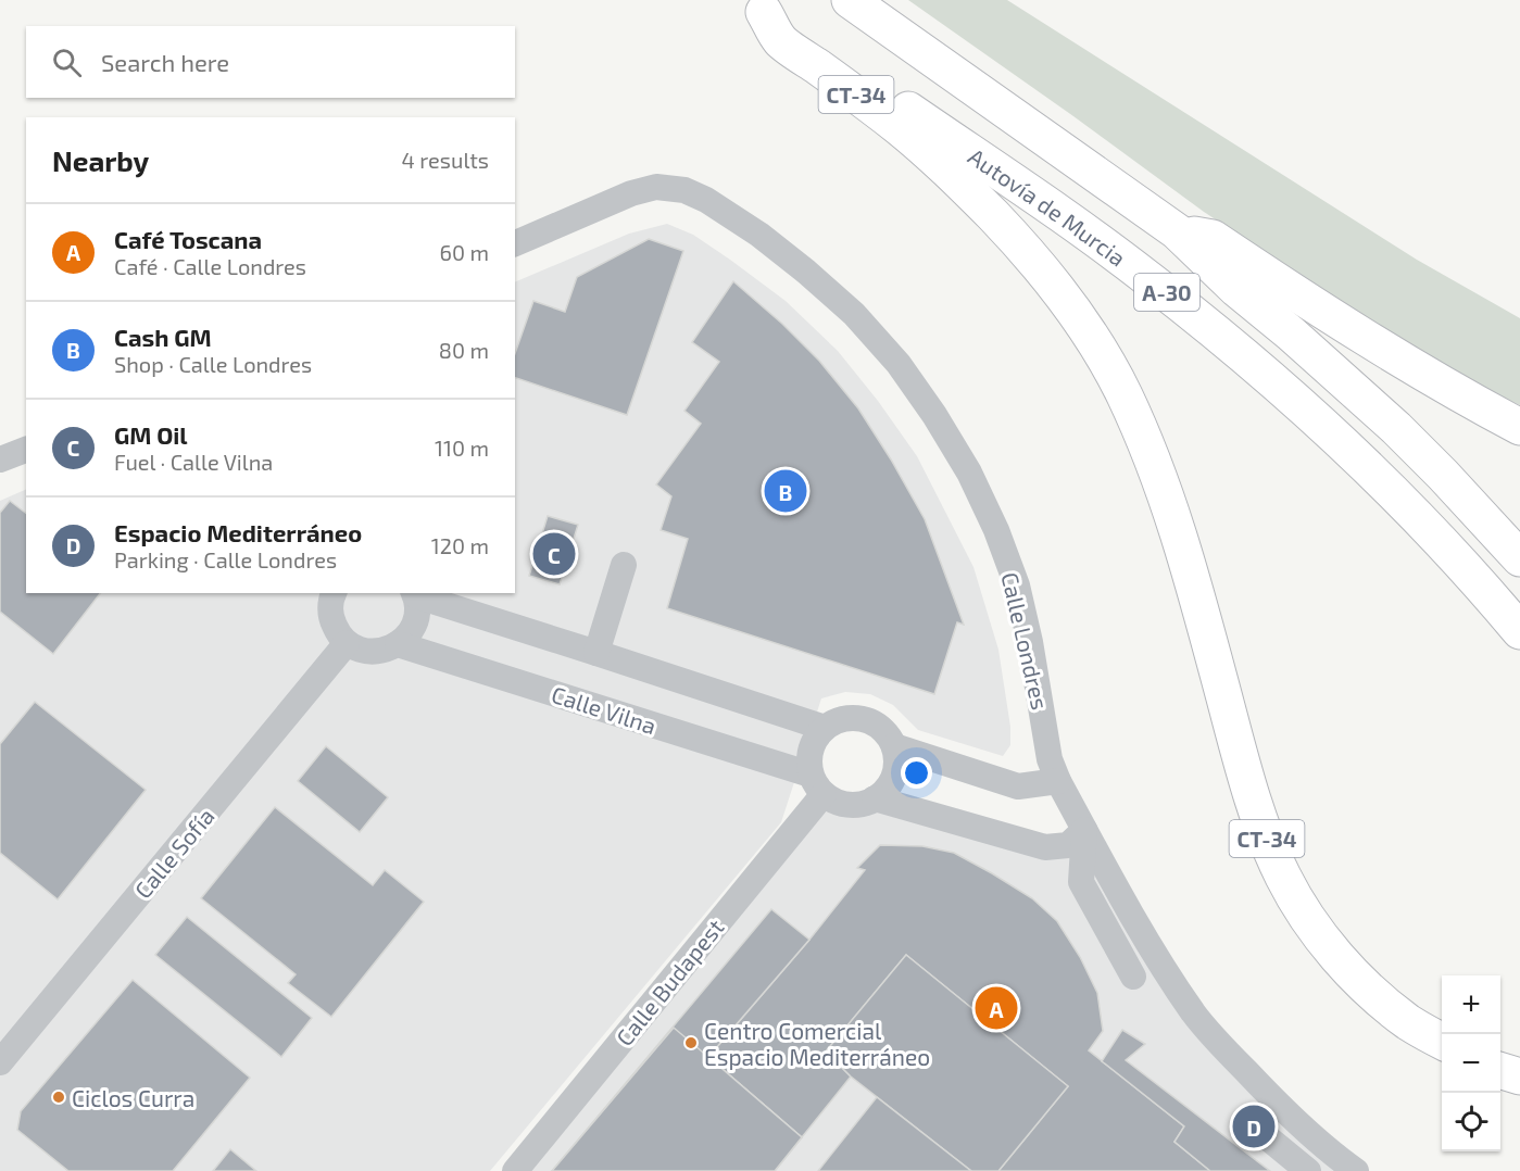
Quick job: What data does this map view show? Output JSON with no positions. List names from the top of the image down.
{
  "streets": {
    "highway": ["CT-34", "Autovía de Murcia", "A-30"],
    "street": [
      "Calle Londres",
      "Calle Vilna",
      "Calle Sofía",
      "Calle Budapest"
    ]
  },
  "crossings": [
    ["CT-34", "Autovía de Murcia"],
    ["Calle Vilna", "Calle Budapest"]
  ],
  "places": ["Centro Comercial Espacio Mediterráneo", "Ciclos Curra"],
  "page": {
    "search": "Search here",
    "heading": ["Nearby", "4 results"],
    "list": [
      {
        "mark": "A",
        "name": "Café Toscana",
        "note": "Café · Calle Londres",
        "value": "60 m"
      },
      {
        "mark": "B",
        "name": "Cash GM",
        "note": "Shop · Calle Londres",
        "value": "80 m"
      },
      {
        "mark": "C",
        "name": "GM Oil",
        "note": "Fuel · Calle Vilna",
        "value": "110 m"
      },
      {
        "mark": "D",
        "name": "Espacio Mediterráneo",
        "note": "Parking · Calle Londres",
        "value": "120 m"
      }
    ],
    "pins": [
      "B",
      "C",
      "A",
      "D"
    ],
    "map_buttons": ["+", "−"]
  }
}
